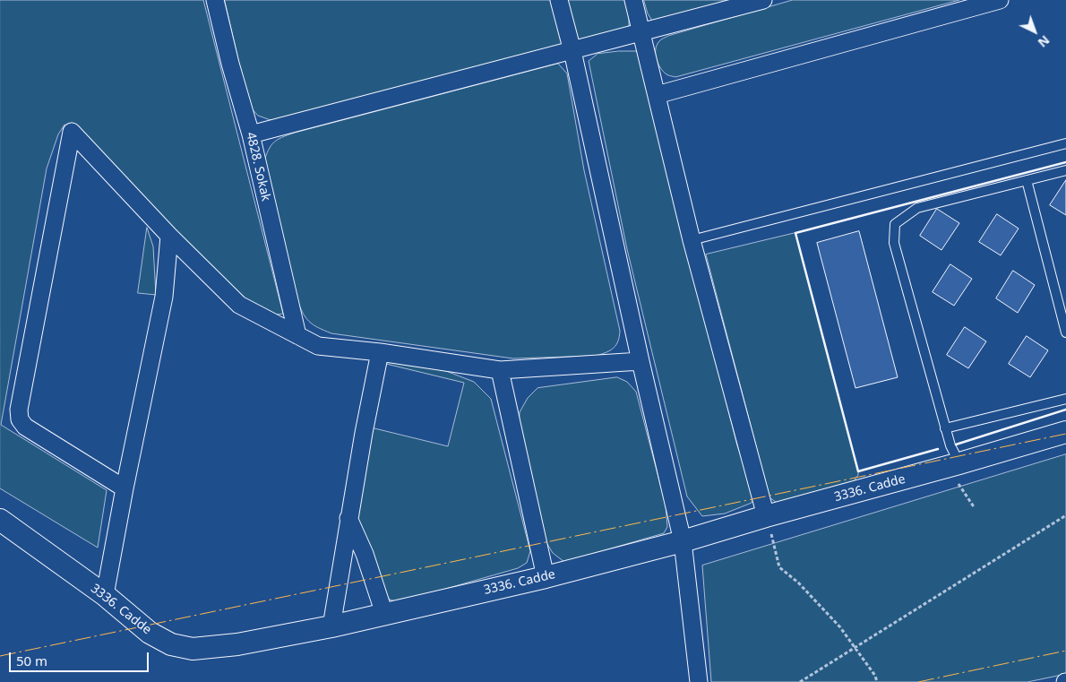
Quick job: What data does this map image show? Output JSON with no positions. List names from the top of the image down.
{
  "streets": {
    "street": ["4828. Sokak", "3336. Cadde"]
  },
  "scale_bar": "50 m",
  "north": "bottom right"
}
